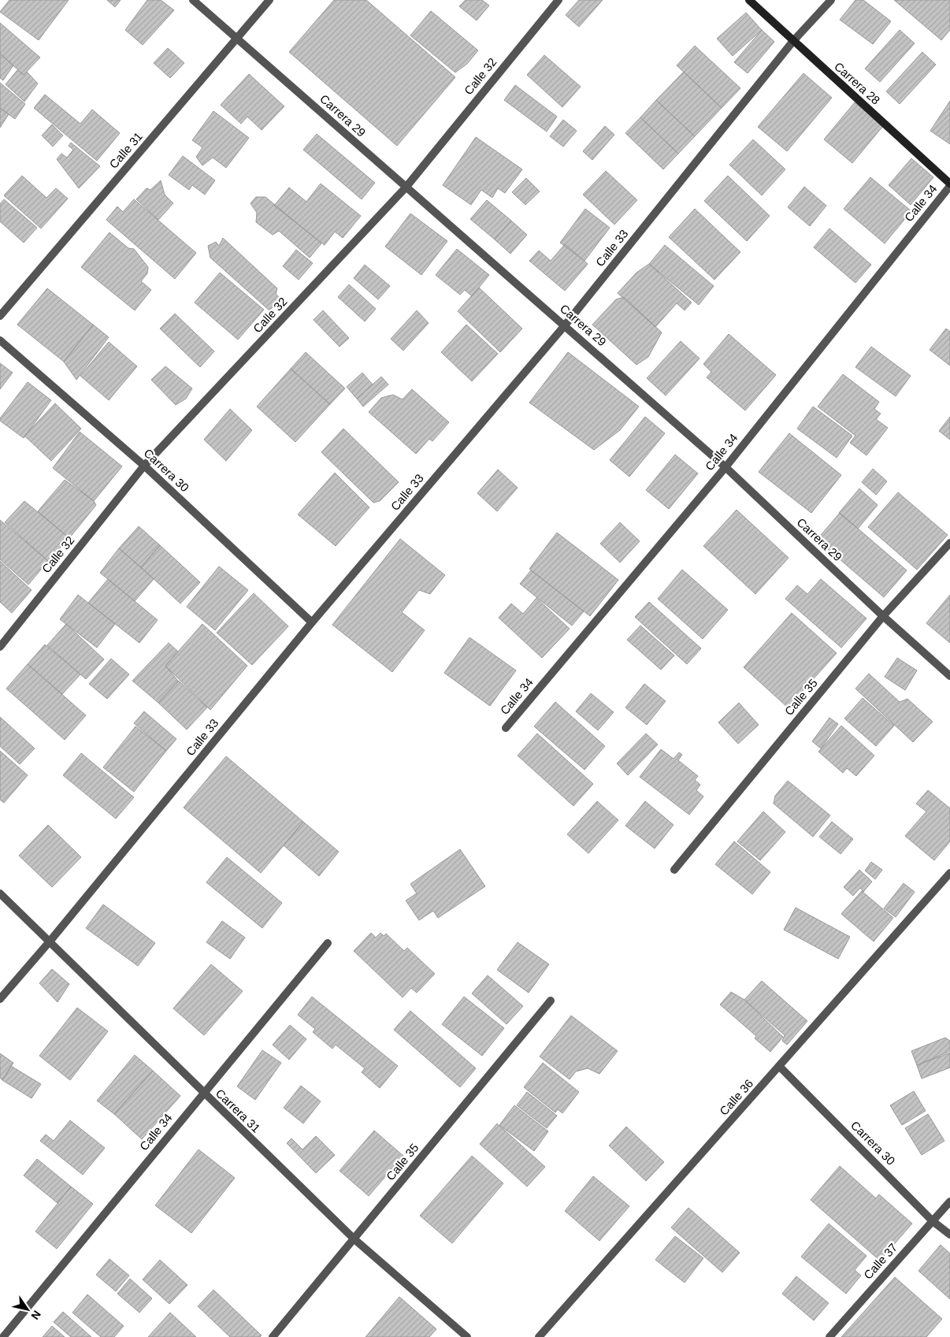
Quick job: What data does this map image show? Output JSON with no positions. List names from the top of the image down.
{
  "streets": {
    "street": [
      "Calle 32",
      "Carrera 28",
      "Carrera 29",
      "Calle 31",
      "Calle 34",
      "Calle 33",
      "Carrera 30",
      "Calle 35",
      "Calle 36",
      "Carrera 31",
      "Calle 37"
    ]
  },
  "crossings": [
    ["Calle 32", "Carrera 29"],
    ["Calle 32", "Carrera 30"],
    ["Carrera 28", "Calle 34"],
    ["Carrera 28", "Calle 33"],
    ["Carrera 29", "Calle 31"],
    ["Carrera 29", "Calle 34"],
    ["Carrera 29", "Calle 33"],
    ["Carrera 29", "Calle 35"],
    ["Calle 34", "Carrera 31"],
    ["Calle 33", "Carrera 30"],
    ["Calle 33", "Carrera 31"],
    ["Carrera 30", "Calle 36"],
    ["Carrera 30", "Calle 37"],
    ["Calle 35", "Carrera 31"]
  ],
  "north": "bottom right"
}
